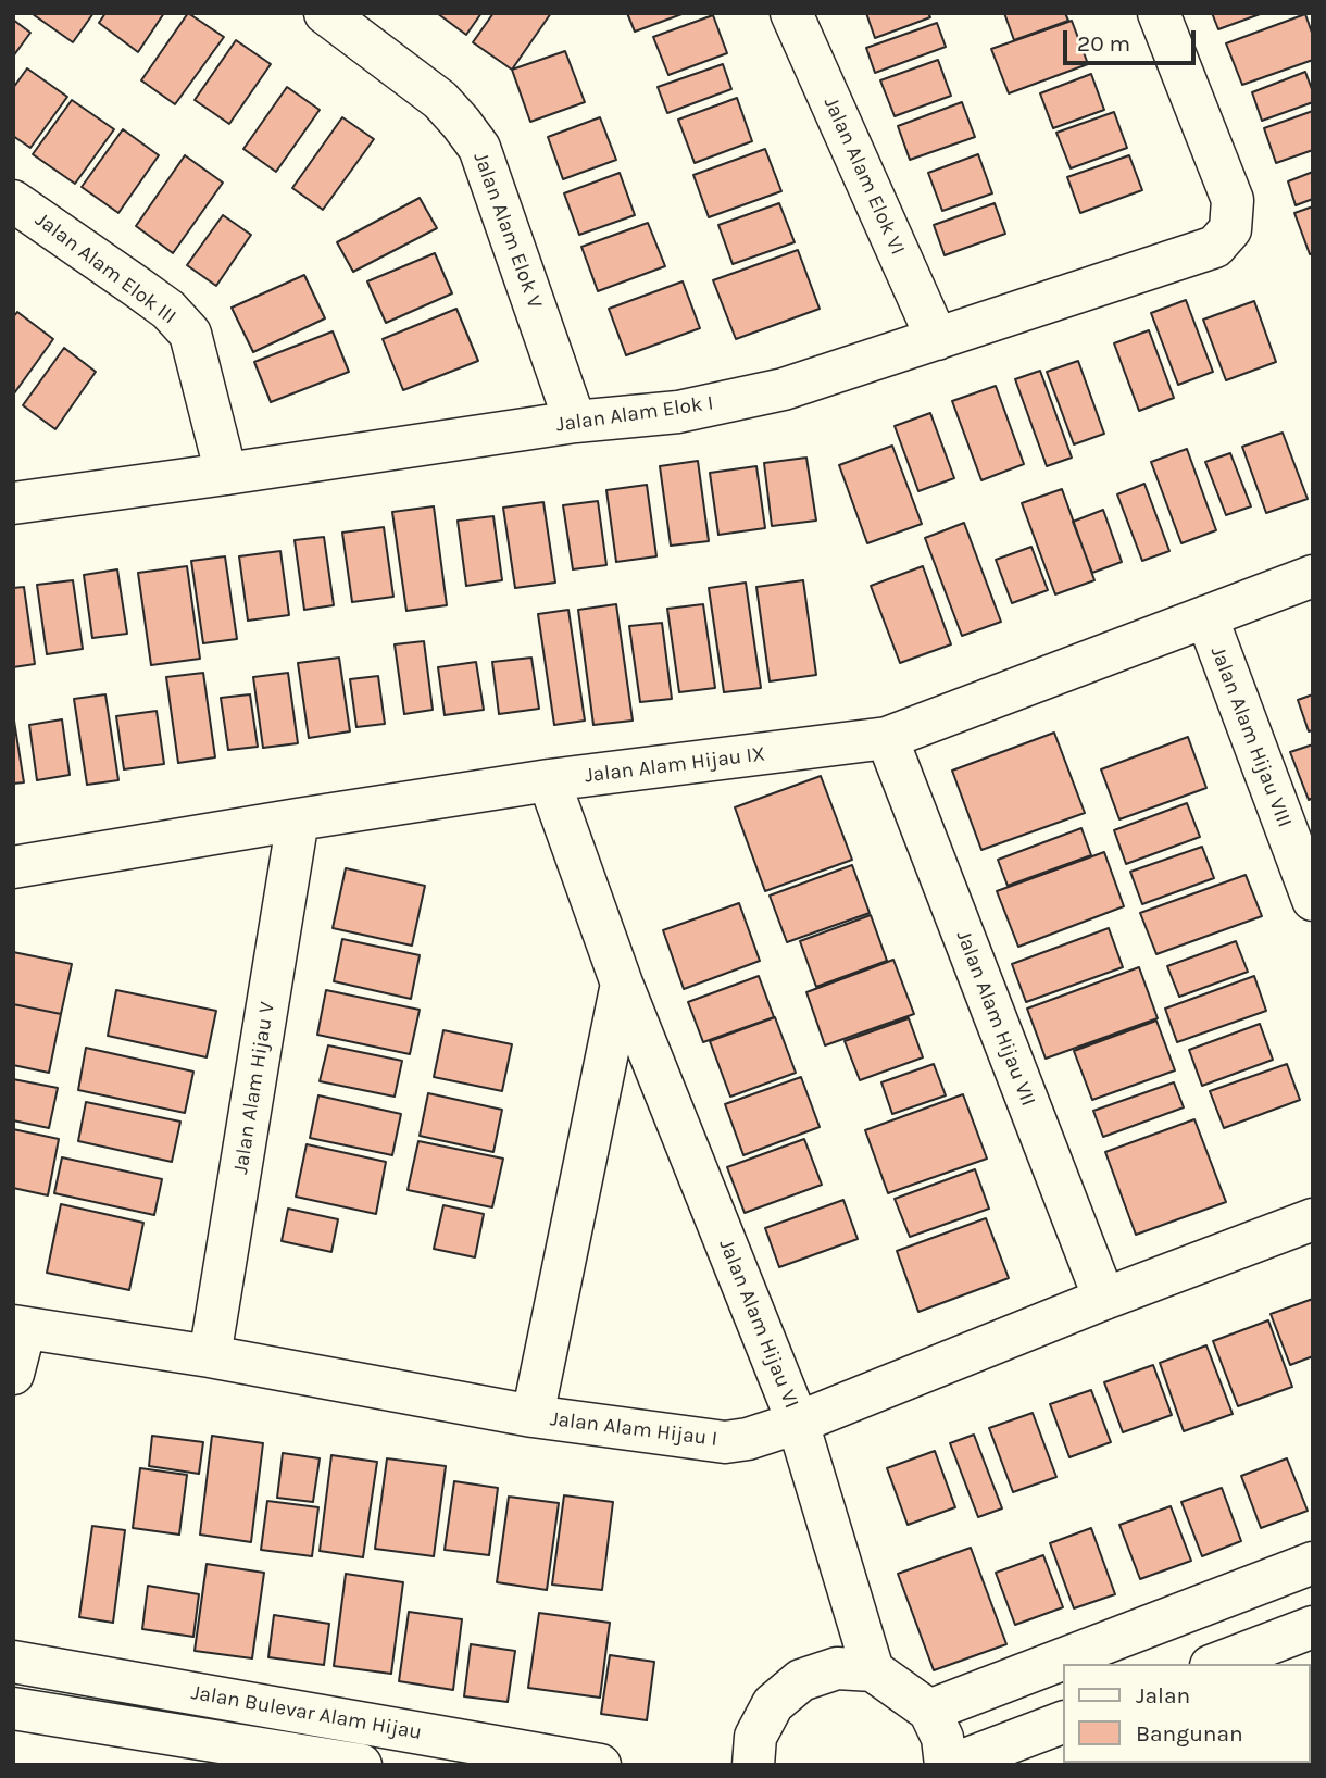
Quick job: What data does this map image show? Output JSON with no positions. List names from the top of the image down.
{
  "streets": {
    "street": [
      "Jalan Alam Elok VI",
      "Jalan Alam Elok V",
      "Jalan Alam Elok III",
      "Jalan Alam Elok I",
      "Jalan Alam Hijau VIII",
      "Jalan Alam Hijau IX",
      "Jalan Alam Hijau VII",
      "Jalan Alam Hijau V",
      "Jalan Alam Hijau VI",
      "Jalan Alam Hijau I",
      "Jalan Bulevar Alam Hijau"
    ]
  },
  "crossings": [
    ["Jalan Alam Elok VI", "Jalan Alam Elok I"],
    ["Jalan Alam Elok V", "Jalan Alam Elok I"],
    ["Jalan Alam Elok III", "Jalan Alam Elok I"],
    ["Jalan Alam Hijau VIII", "Jalan Alam Hijau IX"],
    ["Jalan Alam Hijau IX", "Jalan Alam Hijau VII"],
    ["Jalan Alam Hijau IX", "Jalan Alam Hijau V"],
    ["Jalan Alam Hijau IX", "Jalan Alam Hijau VI"],
    ["Jalan Alam Hijau VII", "Jalan Alam Hijau I"],
    ["Jalan Alam Hijau V", "Jalan Alam Hijau I"],
    ["Jalan Alam Hijau VI", "Jalan Alam Hijau I"]
  ],
  "legend": ["Jalan", "Bangunan"],
  "scale_bar": "20 m"
}
